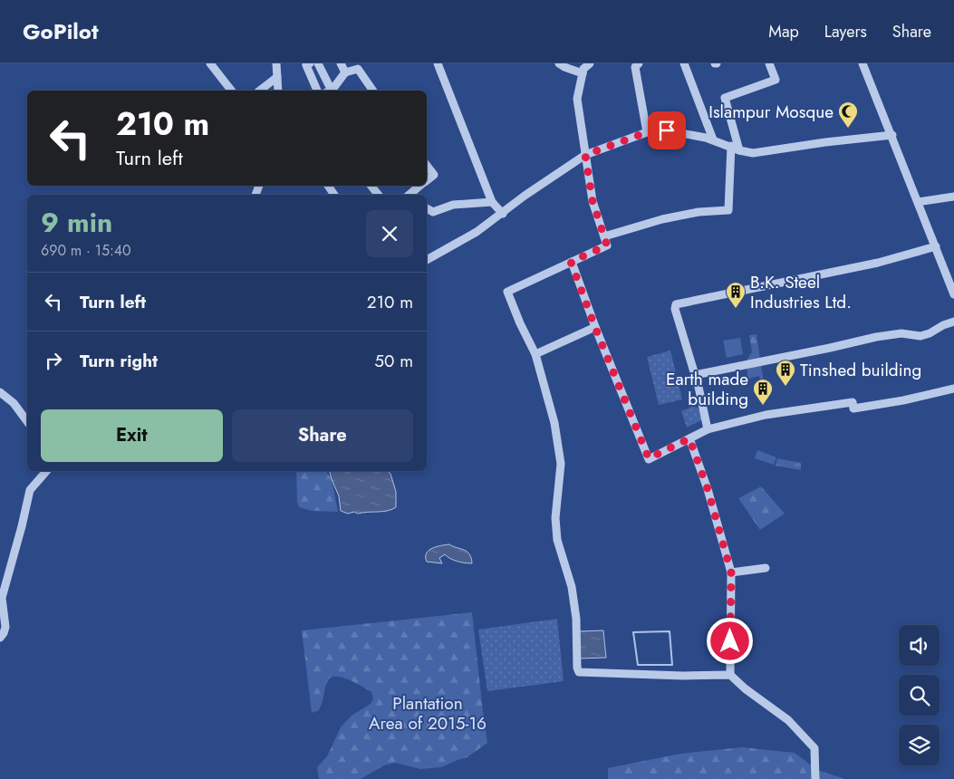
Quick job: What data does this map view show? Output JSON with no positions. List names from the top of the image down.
{
  "parks": ["Plantation Area of 2015-16"],
  "places": {
    "mosque": ["Islampur Mosque"],
    "building": ["B.K. Steel Industries Ltd.", "Tinshed building", "Earth made building"]
  },
  "page": {
    "header": "GoPilot",
    "nav": ["Map", "Layers", "Share"],
    "turn": ["210 m", "Turn left"],
    "heading": ["9 min", "690 m · 15:40"],
    "list": [
      {
        "name": "Turn left",
        "value": "210 m"
      },
      {
        "name": "Turn right",
        "value": "50 m"
      }
    ],
    "buttons": ["Exit", "Share"]
  }
}
